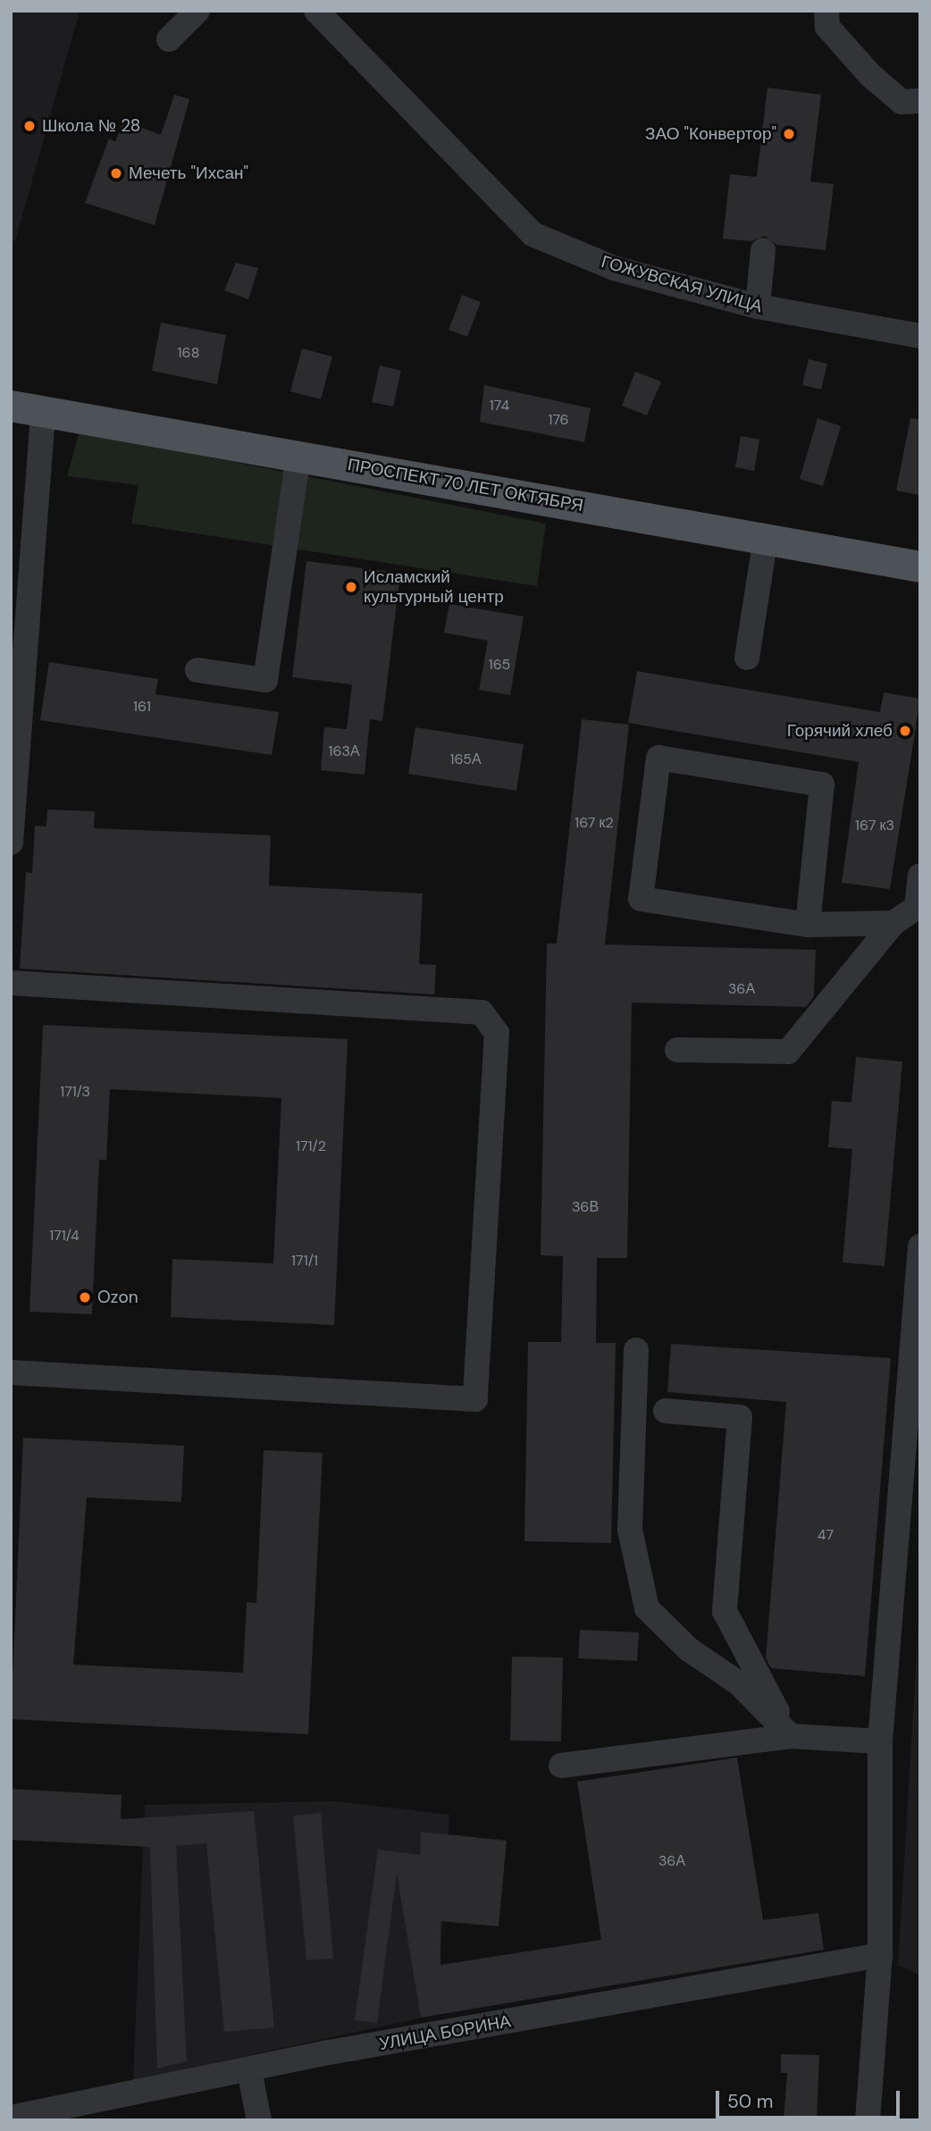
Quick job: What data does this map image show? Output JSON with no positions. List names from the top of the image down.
{
  "streets": {
    "main road": ["ПРОСПЕКТ 70 ЛЕТ ОКТЯБРЯ"],
    "street": ["ГОЖУВСКАЯ УЛИЦА", "УЛИЦА БОРИНА"]
  },
  "places": [
    "Школа № 28",
    "ЗАО \"Конвертор\"",
    "Мечеть \"Ихсан\"",
    "Исламский культурный центр",
    "Горячий хлеб",
    "Ozon"
  ],
  "house_numbers": [
    "168",
    "174",
    "176",
    "165",
    "161",
    "163А",
    "165А",
    "167 к2",
    "167 к3",
    "36А",
    "171/3",
    "171/2",
    "36В",
    "171/4",
    "171/1",
    "47",
    "36А"
  ],
  "scale_bar": "50 m"
}
